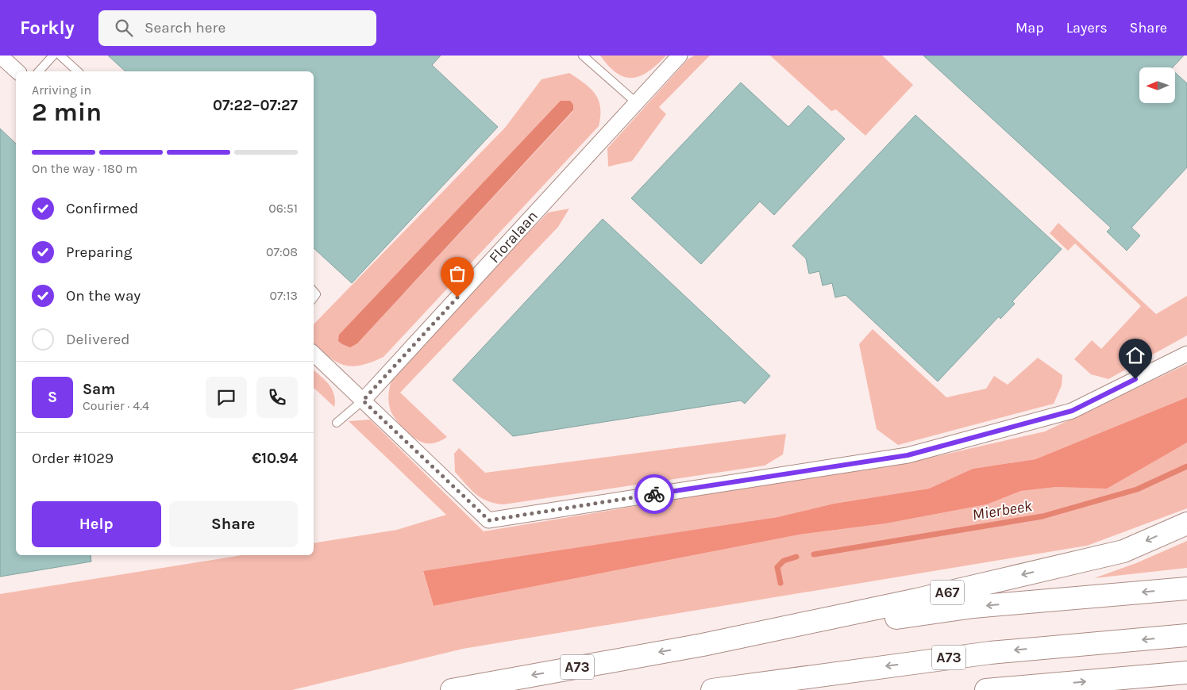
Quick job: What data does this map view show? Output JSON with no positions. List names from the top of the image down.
{
  "streets": {
    "highway": ["A67", "A73"],
    "street": ["Floralaan"]
  },
  "crossings": [
    ["A67", "A73"]
  ],
  "water": ["Mierbeek"],
  "north": "left",
  "page": {
    "header": "Forkly",
    "search": "Search here",
    "nav": ["Map", "Layers", "Share"],
    "heading": ["2 min", "Arriving in", "07:22–07:27"],
    "panel": [
      "Sam",
      "Courier · 4.4",
      "Order #1029",
      "€10.94"
    ],
    "bar": "On the way · 180 m",
    "list": [
      ["Confirmed", "06:51"],
      ["Preparing", "07:08"],
      ["On the way", "07:13"],
      "Delivered"
    ],
    "round": "S",
    "buttons": ["Help", "Share"]
  }
}
